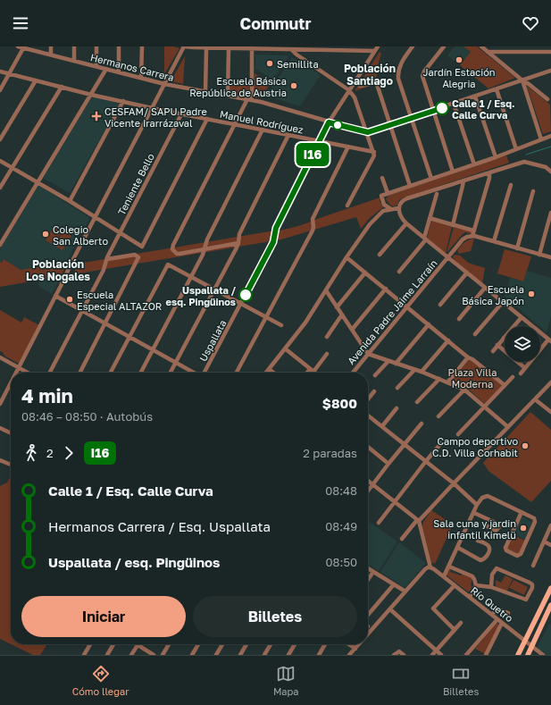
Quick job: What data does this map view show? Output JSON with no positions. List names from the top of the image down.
{
  "streets": {
    "street": [
      "Hermanos Carrera",
      "Manuel Rodríguez",
      "Teniente Bello",
      "Avenida Padre Jaime Larraín",
      "Uspallata",
      "Río Quetro"
    ]
  },
  "crossings": [
    ["Hermanos Carrera", "Uspallata"],
    ["Manuel Rodríguez", "Teniente Bello"],
    ["Manuel Rodríguez", "Uspallata"]
  ],
  "districts": ["Población Santiago", "Población Los Nogales"],
  "parks": ["Plaza Villa Moderna"],
  "places": {
    "other": [
      "Jardín Estación Alegria",
      "Semillita",
      "Escuela Básica República de Austria",
      "Calle 1 / Esq. Calle Curva",
      "Colegio San Alberto",
      "Escuela Básica Japón",
      "Uspallata / esq. Pingüinos",
      "Escuela Especial ALTAZOR",
      "Campo deportivo C.D. Villa Corhabit",
      "Sala cuna y jardin infantil Kimelü"
    ],
    "health": ["CESFAM/ SAPU Padre Vicente Irarrázaval"]
  },
  "lines": ["bus line I16"],
  "page": {
    "header": "Commutr",
    "on_map": "I16",
    "heading": ["4 min", "08:46 – 08:50 · Autobús", "$800"],
    "legs": ["2", "I16", "2 paradas"],
    "list": [
      {
        "name": "Calle 1 / Esq. Calle Curva",
        "value": "08:48"
      },
      {
        "name": "Hermanos Carrera / Esq. Uspallata",
        "value": "08:49"
      },
      {
        "name": "Uspallata / esq. Pingüinos",
        "value": "08:50"
      }
    ],
    "buttons": ["Iniciar", "Billetes"],
    "tabs": ["Cómo llegar", "Mapa", "Billetes"]
  }
}
